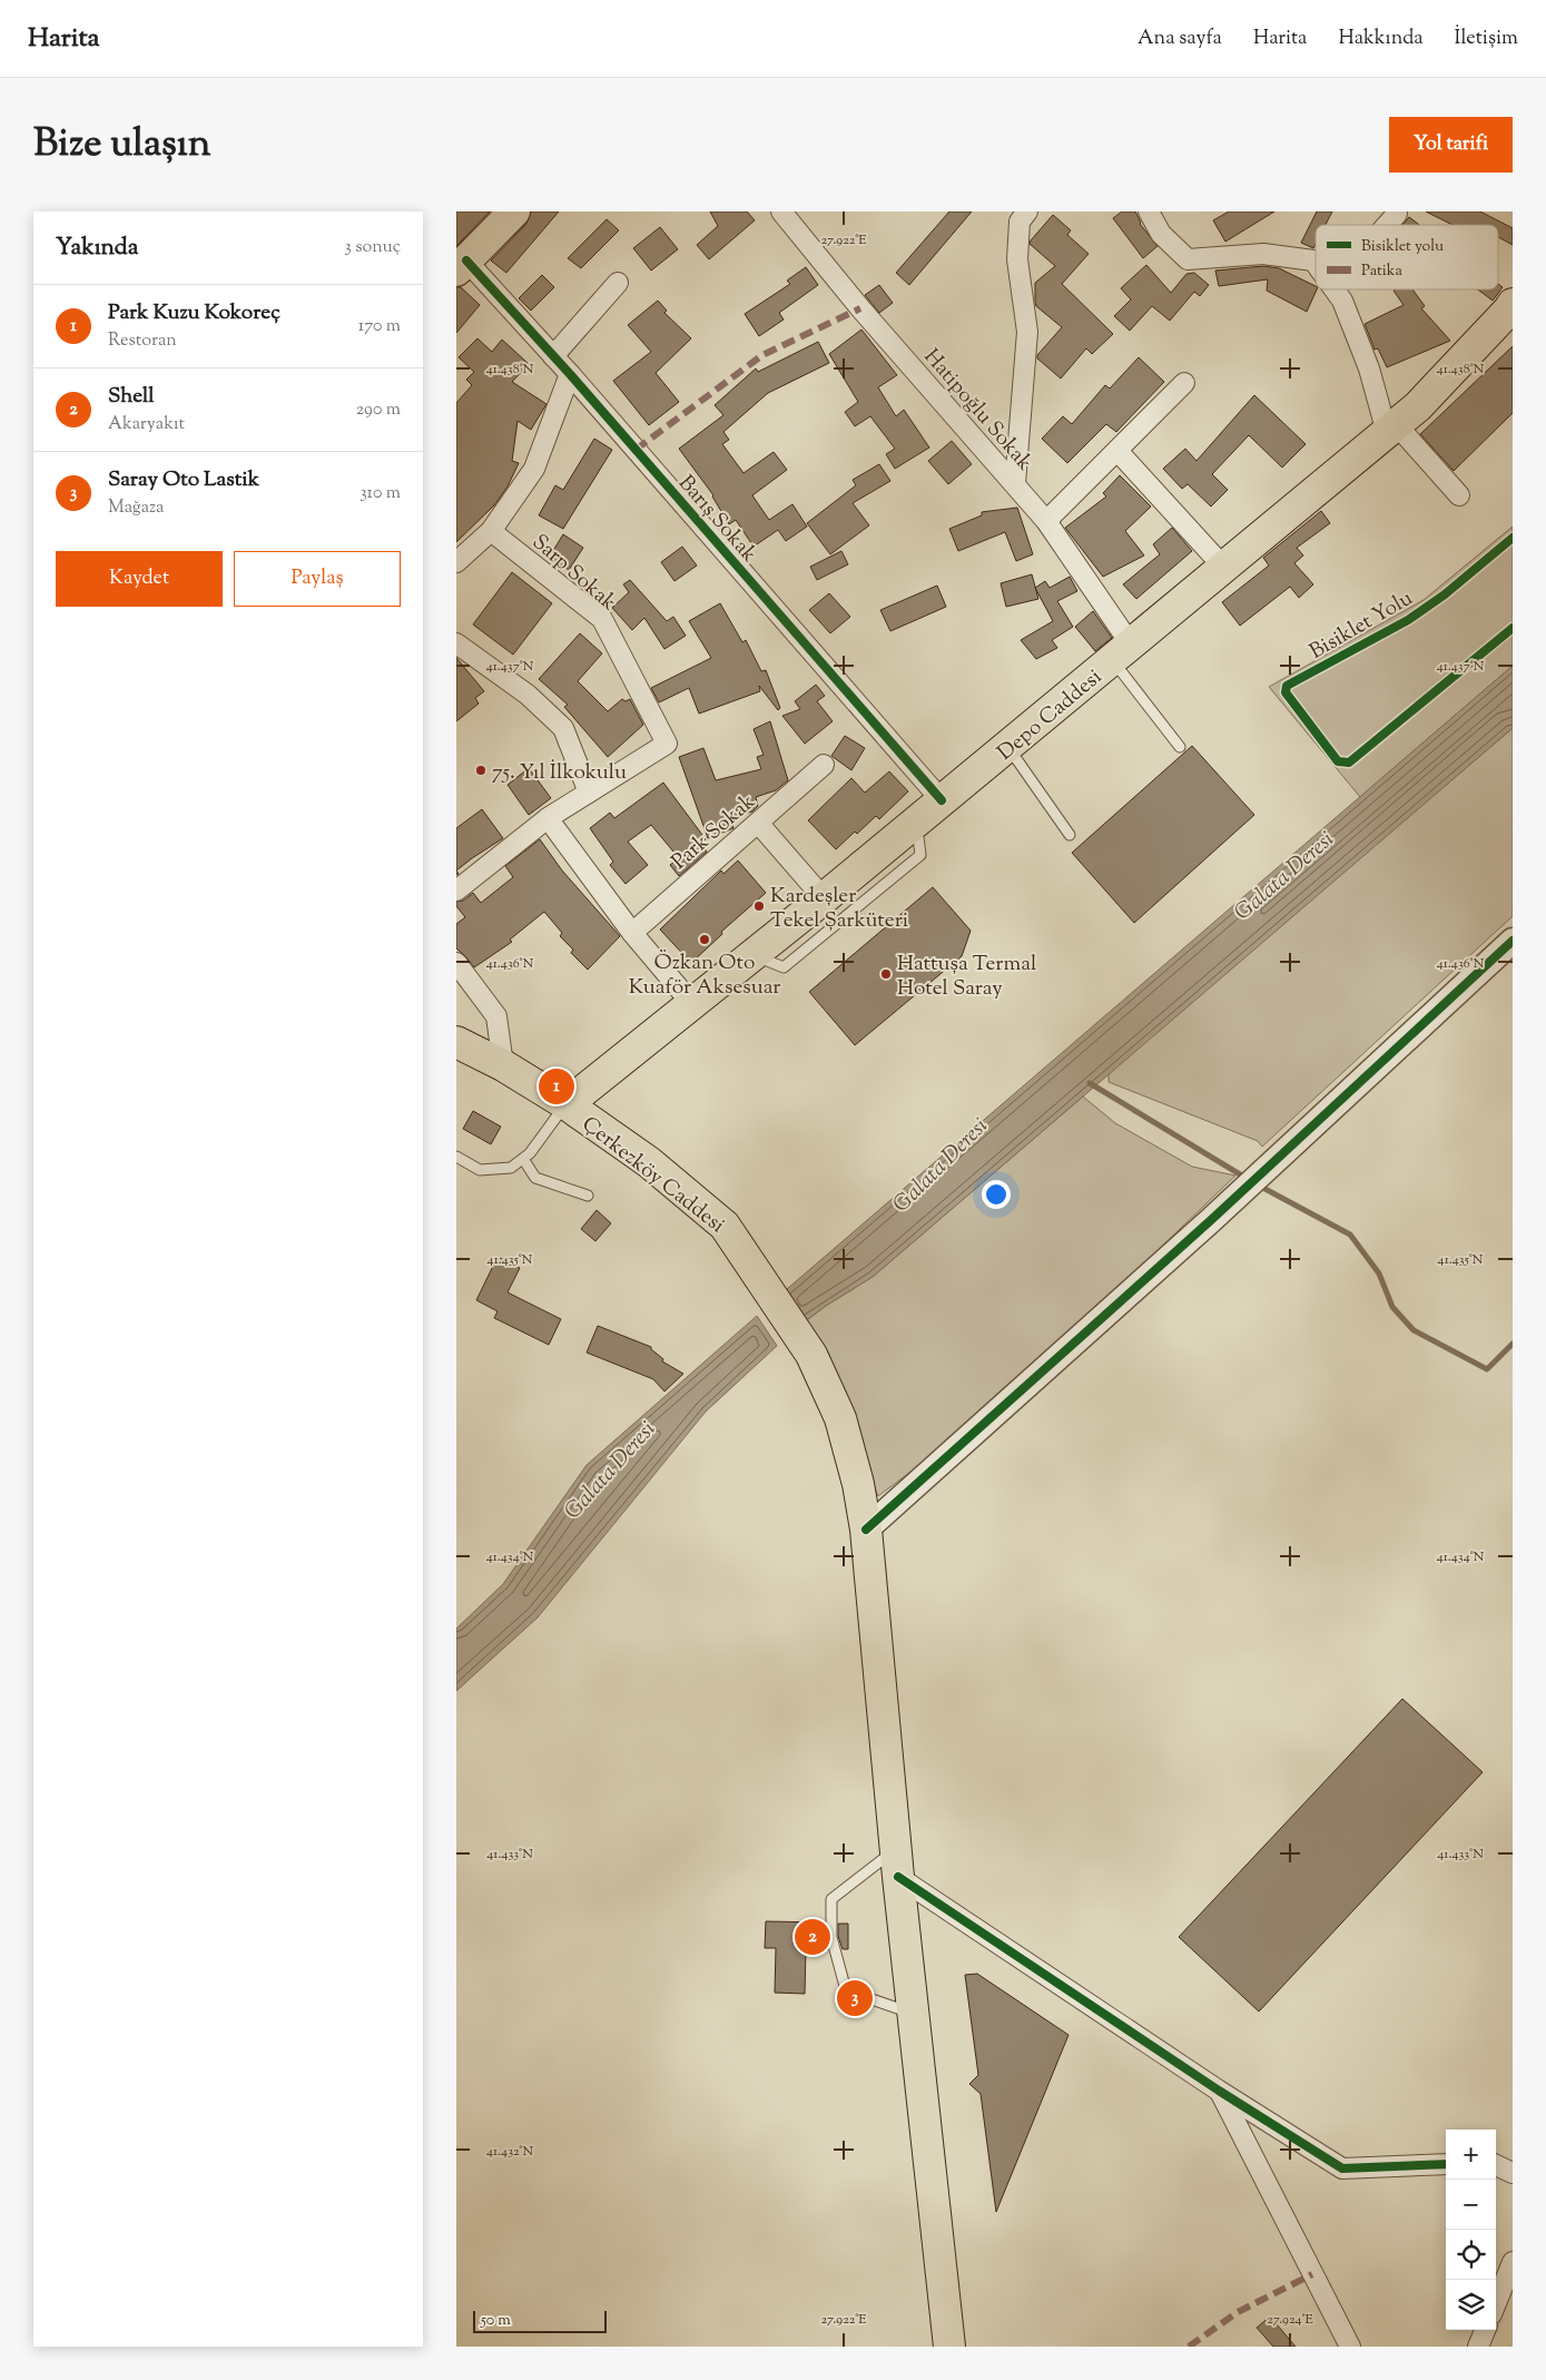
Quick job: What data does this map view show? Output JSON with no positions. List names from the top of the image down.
{
  "streets": {
    "main road": ["Depo Caddesi", "Çerkezköy Caddesi"],
    "street": [
      "Hatipoğlu Sokak",
      "Barış Sokak",
      "Sarp Sokak",
      "Park Sokak"
    ],
    "cycle path": ["Bisiklet Yolu"]
  },
  "crossings": [
    ["Hatipoğlu Sokak", "Depo Caddesi"],
    ["Barış Sokak", "Depo Caddesi"],
    ["Depo Caddesi", "Çerkezköy Caddesi"]
  ],
  "water": ["Galata Deresi"],
  "places": [
    "75. Yıl İlkokulu",
    "Kardeşler Tekel Şarküteri",
    "Özkan Oto Kuaför Aksesuar",
    "Hattuşa Termal Hotel Saray"
  ],
  "legend": ["Bisiklet yolu", "Patika"],
  "scale_bar": "50 m",
  "page": {
    "header": "Harita",
    "nav": [
      "Ana sayfa",
      "Harita",
      "Hakkında",
      "İletişim"
    ],
    "title": "Bize ulaşın",
    "buttons": [
      "Yol tarifi",
      ["Kaydet", "Paylaş"]
    ],
    "heading": ["Yakında", "3 sonuç"],
    "list": [
      {
        "mark": "1",
        "name": "Park Kuzu Kokoreç",
        "note": "Restoran",
        "value": "170 m"
      },
      {
        "mark": "2",
        "name": "Shell",
        "note": "Akaryakıt",
        "value": "290 m"
      },
      {
        "mark": "3",
        "name": "Saray Oto Lastik",
        "note": "Mağaza",
        "value": "310 m"
      }
    ],
    "pins": ["1", "2", "3"],
    "map_buttons": ["+", "−"],
    "scale": "50 m"
  },
  "coordinates": [
    "27.922°E",
    "41.438°N",
    "41.437°N",
    "41.436°N",
    "41.435°N",
    "41.434°N",
    "41.433°N",
    "41.432°N",
    "27.924°E"
  ]
}
